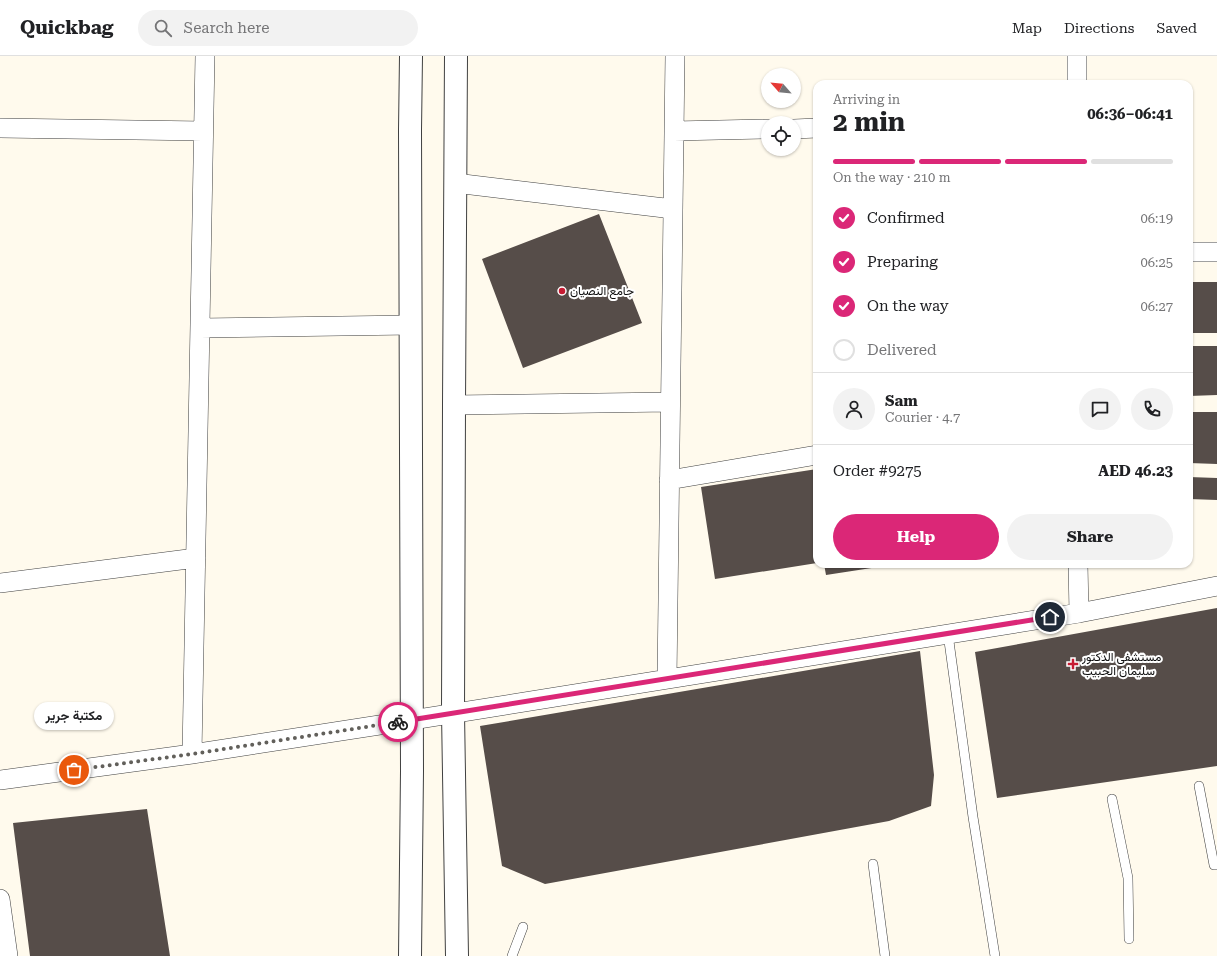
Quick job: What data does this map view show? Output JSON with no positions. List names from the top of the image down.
{
  "places": {
    "other": ["جامع النصيان", "مكتبة جرير"],
    "health": ["مستشفى الدكتور سليمان الحبيب"]
  },
  "north": "top left",
  "page": {
    "header": "Quickbag",
    "search": "Search here",
    "nav": ["Map", "Directions", "Saved"],
    "heading": ["2 min", "Arriving in", "06:36–06:41"],
    "panel": [
      "Sam",
      "Courier · 4.7",
      "Order #9275",
      "AED 46.23"
    ],
    "bar": "On the way · 210 m",
    "list": [
      ["Confirmed", "06:19"],
      ["Preparing", "06:25"],
      ["On the way", "06:27"],
      "Delivered"
    ],
    "buttons": ["Help", "Share"],
    "bubble": "مكتبة جرير"
  }
}
